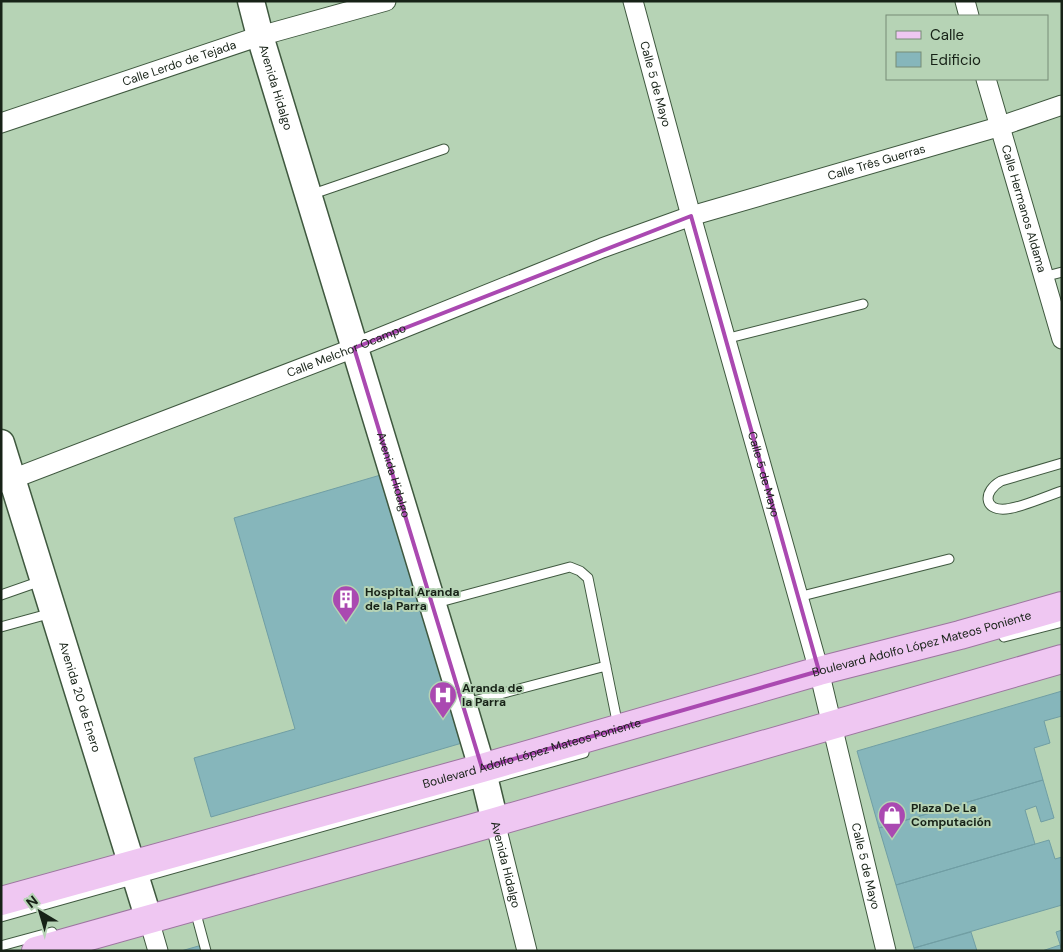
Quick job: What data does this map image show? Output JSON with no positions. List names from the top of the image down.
{
  "streets": {
    "main road": ["Boulevard Adolfo López Mateos Poniente"],
    "street": [
      "Calle Lerdo de Tejada",
      "Calle 5 de Mayo",
      "Avenida Hidalgo",
      "Calle Três Guerras",
      "Calle Hermanos Aldama",
      "Calle Melchor Ocampo",
      "Avenida 20 de Enero"
    ]
  },
  "crossings": [
    ["Calle Lerdo de Tejada", "Avenida Hidalgo"],
    ["Calle 5 de Mayo", "Calle Três Guerras"],
    ["Calle 5 de Mayo", "Calle Melchor Ocampo"],
    ["Calle 5 de Mayo", "Boulevard Adolfo López Mateos Poniente"],
    ["Avenida Hidalgo", "Calle Melchor Ocampo"],
    ["Avenida Hidalgo", "Boulevard Adolfo López Mateos Poniente"],
    ["Calle Três Guerras", "Calle Hermanos Aldama"],
    ["Calle Três Guerras", "Calle Melchor Ocampo"],
    ["Calle Melchor Ocampo", "Avenida 20 de Enero"],
    ["Boulevard Adolfo López Mateos Poniente", "Avenida 20 de Enero"]
  ],
  "places": {
    "building": ["Hospital Aranda de la Parra"],
    "hospital": ["Aranda de la Parra"],
    "shop": ["Plaza De La Computación"]
  },
  "legend": ["Calle", "Edificio"],
  "north": "top left"
}
